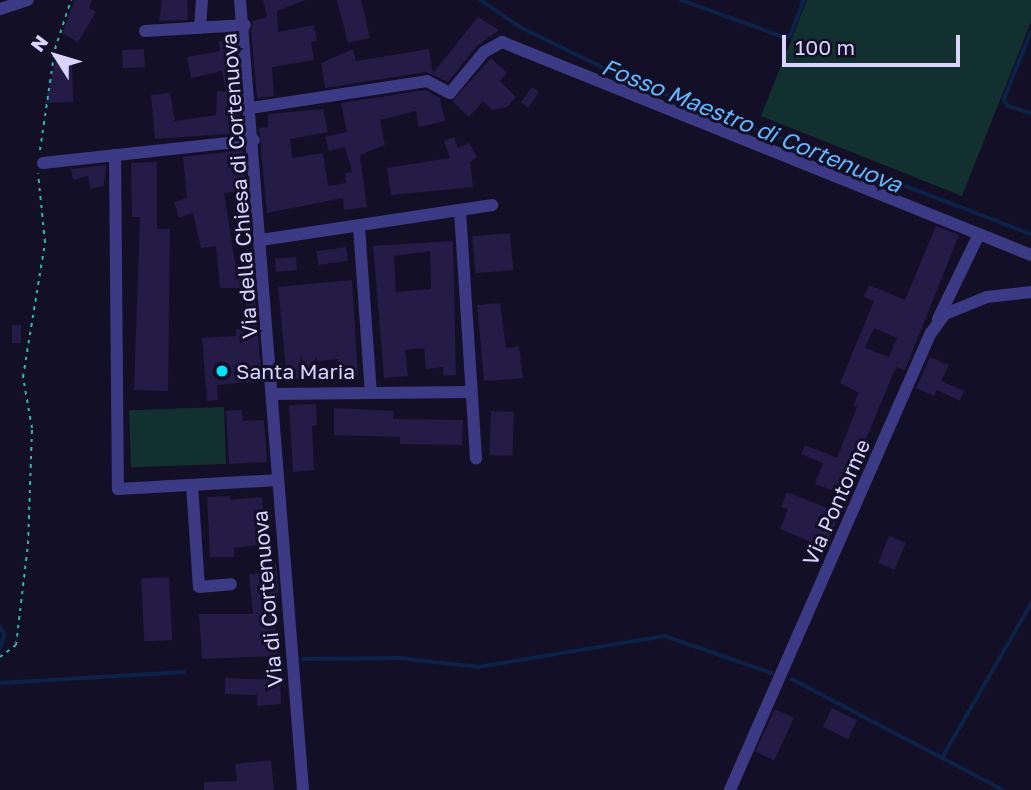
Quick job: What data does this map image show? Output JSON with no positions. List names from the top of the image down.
{
  "streets": {
    "street": ["Via della Chiesa di Cortenuova", "Via Pontorme", "Via di Cortenuova"]
  },
  "crossings": [
    ["Via della Chiesa di Cortenuova", "Via di Cortenuova"]
  ],
  "water": ["Fosso Maestro di Cortenuova"],
  "places": ["Santa Maria"],
  "scale_bar": "100 m",
  "north": "top left"
}
